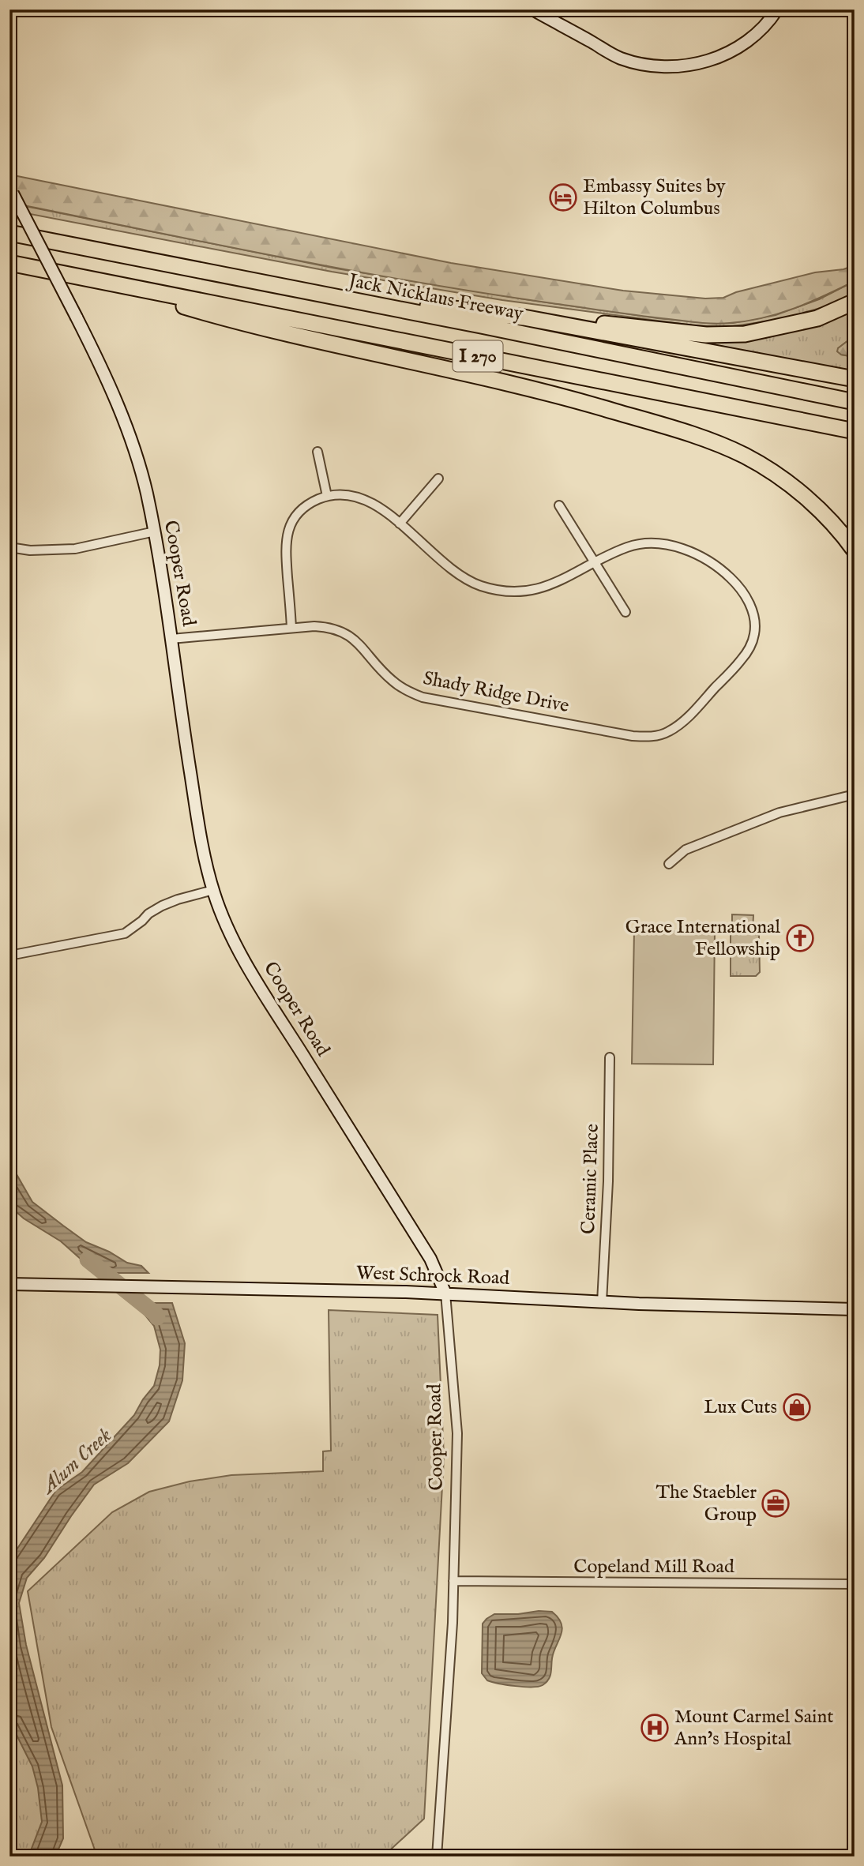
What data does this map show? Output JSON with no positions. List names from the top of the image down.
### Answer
{
  "streets": {
    "highway": ["Jack Nicklaus Freeway", "I 270"],
    "street": [
      "Cooper Road",
      "Shady Ridge Drive",
      "Ceramic Place",
      "West Schrock Road",
      "Copeland Mill Road"
    ]
  },
  "crossings": [
    ["Cooper Road", "Shady Ridge Drive"],
    ["Cooper Road", "West Schrock Road"],
    ["Cooper Road", "Copeland Mill Road"],
    ["Ceramic Place", "West Schrock Road"]
  ],
  "water": ["Alum Creek"],
  "places": {
    "hotel": ["Embassy Suites by Hilton Columbus"],
    "church": ["Grace International Fellowship"],
    "shop": ["Lux Cuts"],
    "office": ["The Staebler Group"],
    "hospital": ["Mount Carmel Saint Ann's Hospital"]
  }
}
